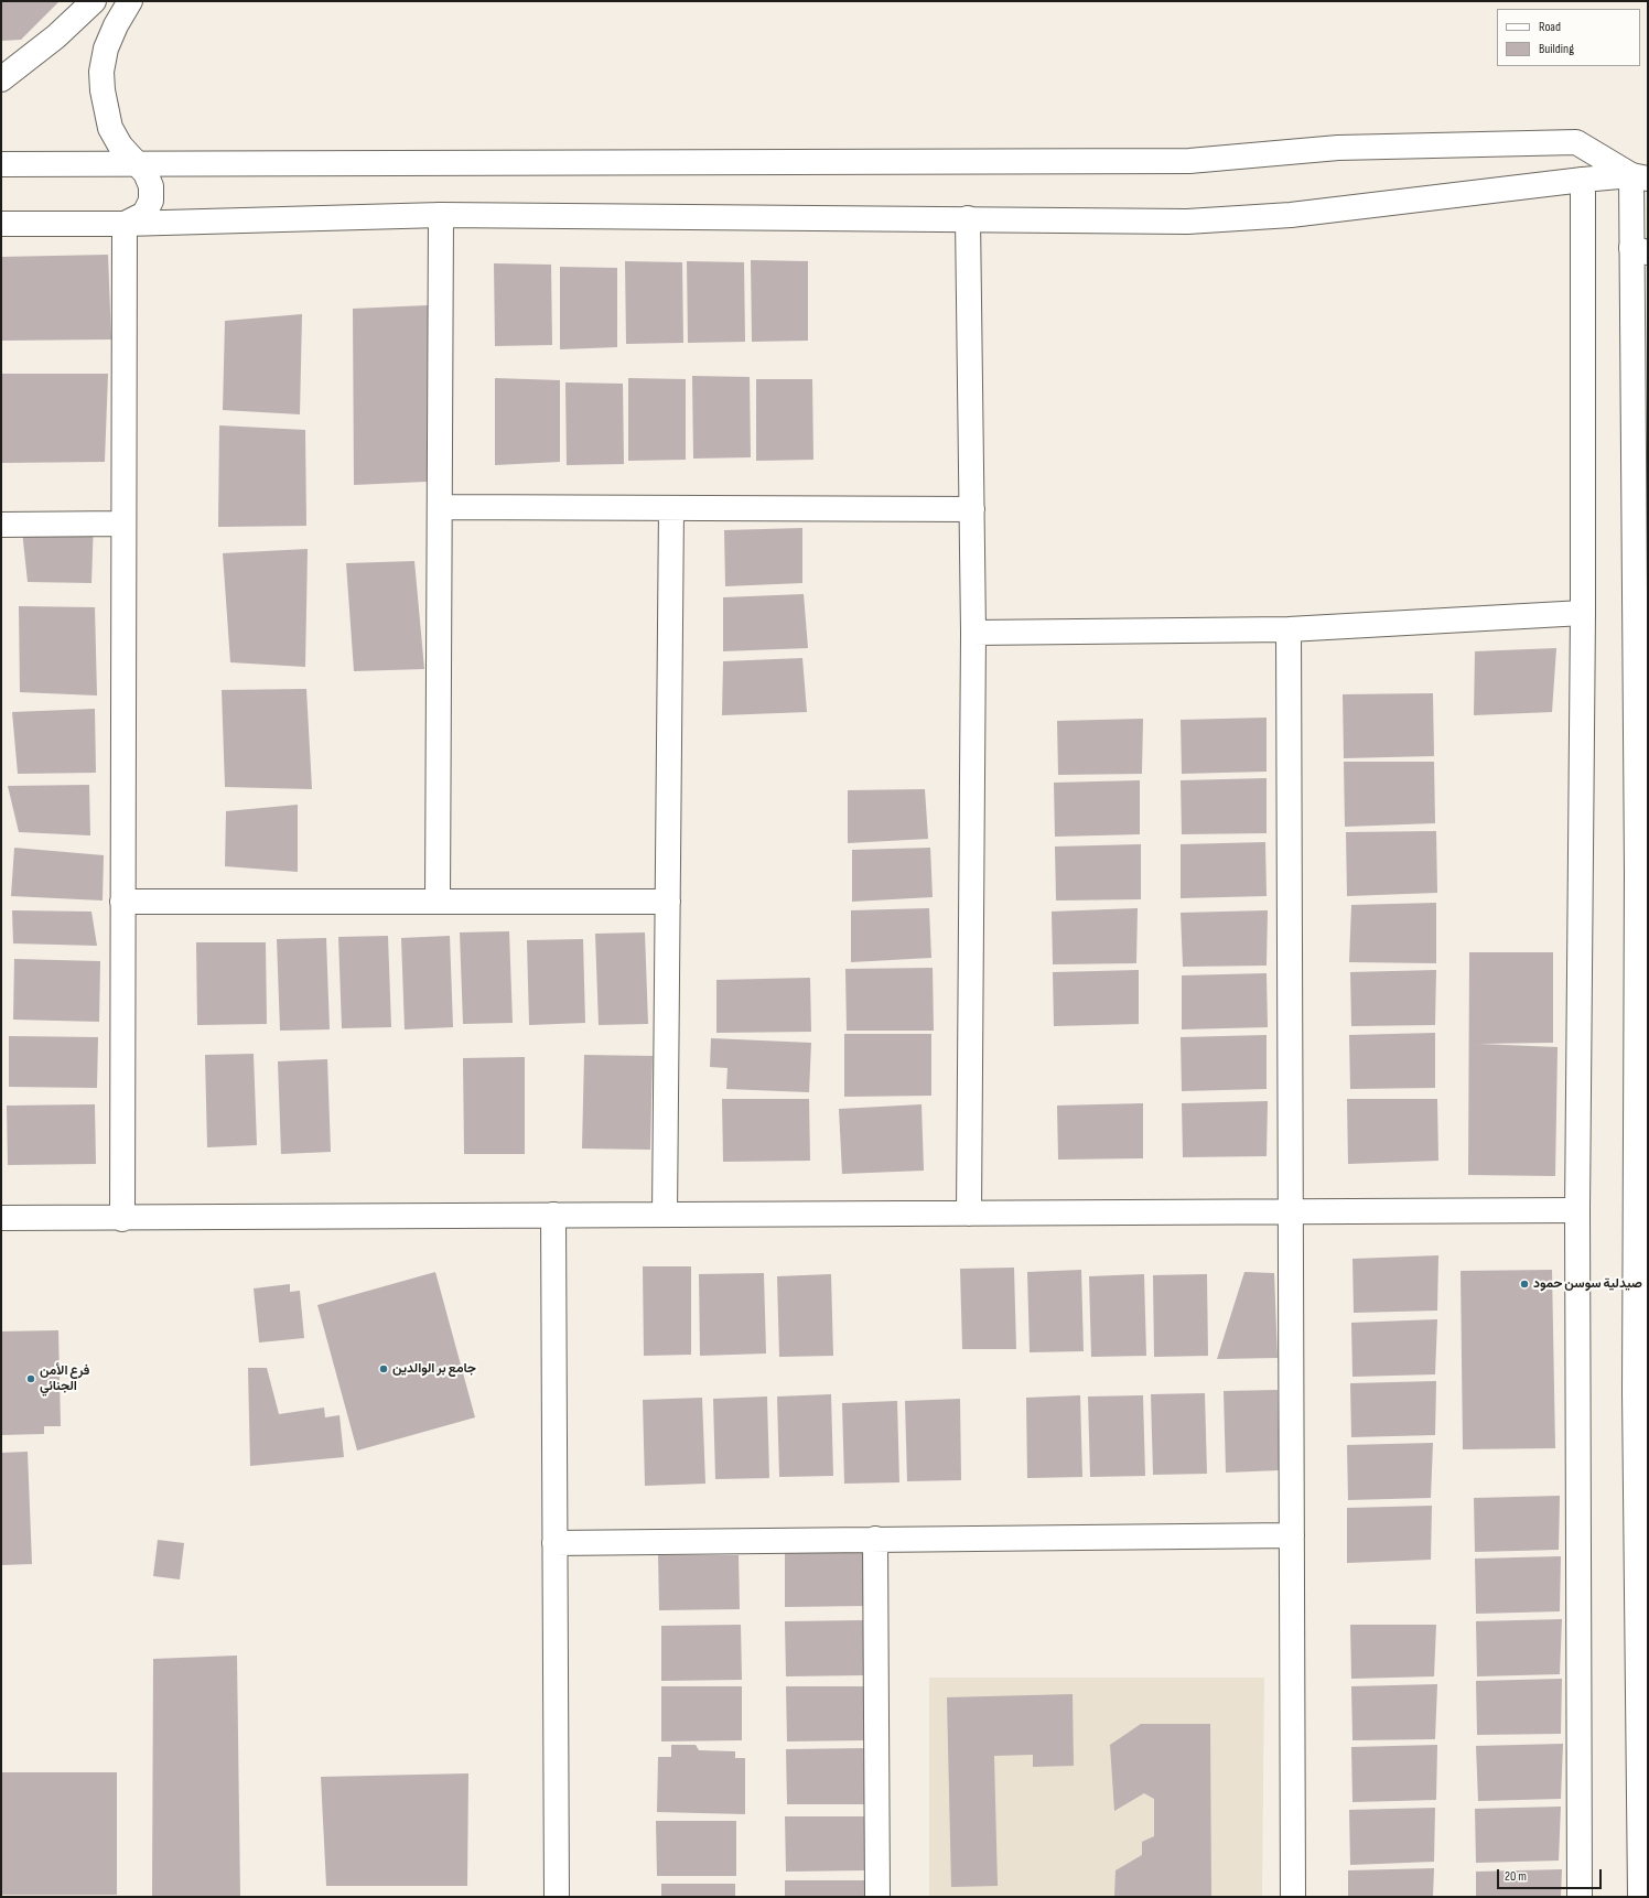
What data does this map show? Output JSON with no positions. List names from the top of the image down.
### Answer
{
  "places": ["صيدلية سوسن حمود", "جامع بر الوالدين", "فرع الأمن الجنائي"],
  "legend": ["Road", "Building"],
  "scale_bar": "20 m"
}
